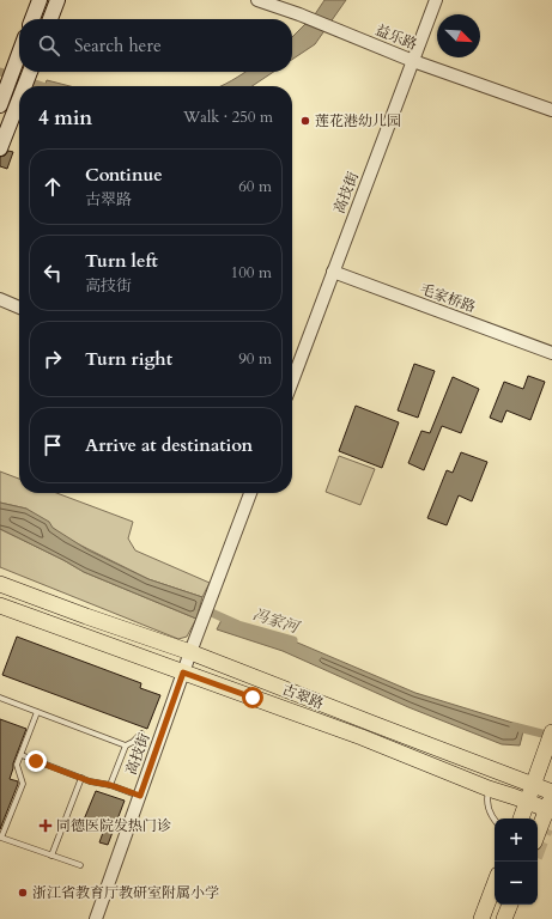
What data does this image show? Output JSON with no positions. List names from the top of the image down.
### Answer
{
  "streets": {
    "main road": ["古翠路"],
    "street": ["益乐路", "高技街", "毛家桥路"]
  },
  "crossings": [
    ["益乐路", "高技街"],
    ["高技街", "毛家桥路"],
    ["高技街", "古翠路"]
  ],
  "water": ["冯家河"],
  "places": {
    "other": ["莲花港幼儿园", "浙江省教育厅教研室附属小学"],
    "health": ["同德医院发热门诊"]
  },
  "north": "bottom right",
  "page": {
    "search": "Search here",
    "heading": ["4 min", "Walk · 250 m"],
    "list": [
      ["Continue", "古翠路", "60 m"],
      ["Turn left", "高技街", "100 m"],
      ["Turn right", "90 m"],
      "Arrive at destination"
    ],
    "map_buttons": ["+", "−"]
  }
}
